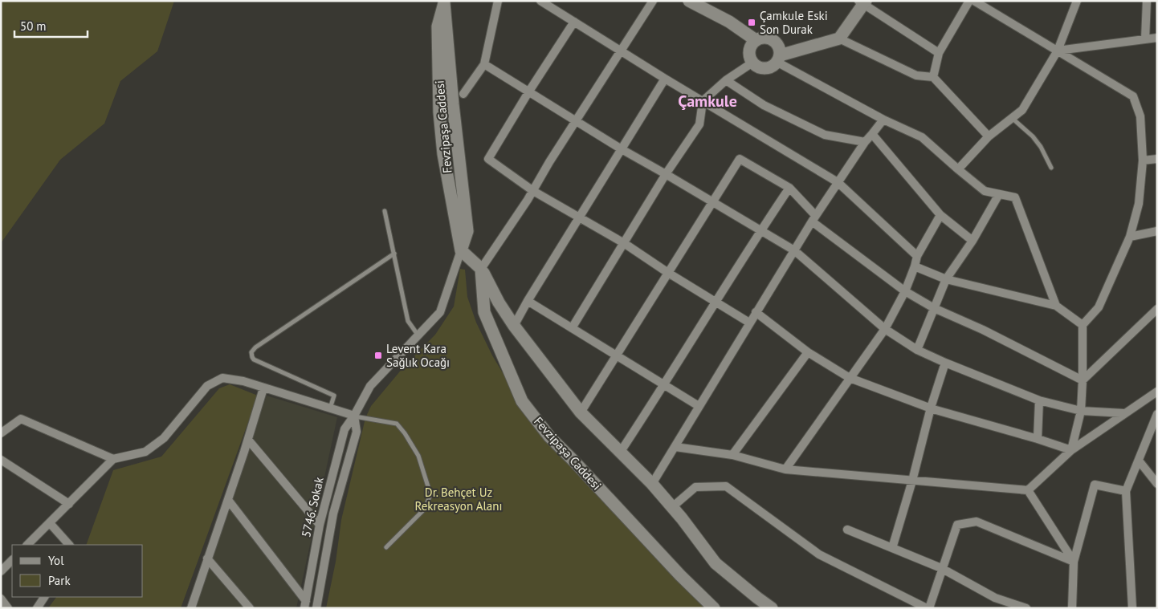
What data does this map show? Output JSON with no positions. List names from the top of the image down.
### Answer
{
  "streets": {
    "street": ["Fevzipaşa Caddesi", "5746. Sokak"]
  },
  "crossings": [
    ["Fevzipaşa Caddesi", "5746. Sokak"]
  ],
  "districts": ["Çamkule"],
  "parks": ["Dr. Behçet Uz Rekreasyon Alanı"],
  "places": {
    "transit": ["Çamkule Eski Son Durak", "Levent Kara Sağlık Ocağı"]
  },
  "legend": ["Yol", "Park"],
  "scale_bar": "50 m"
}
